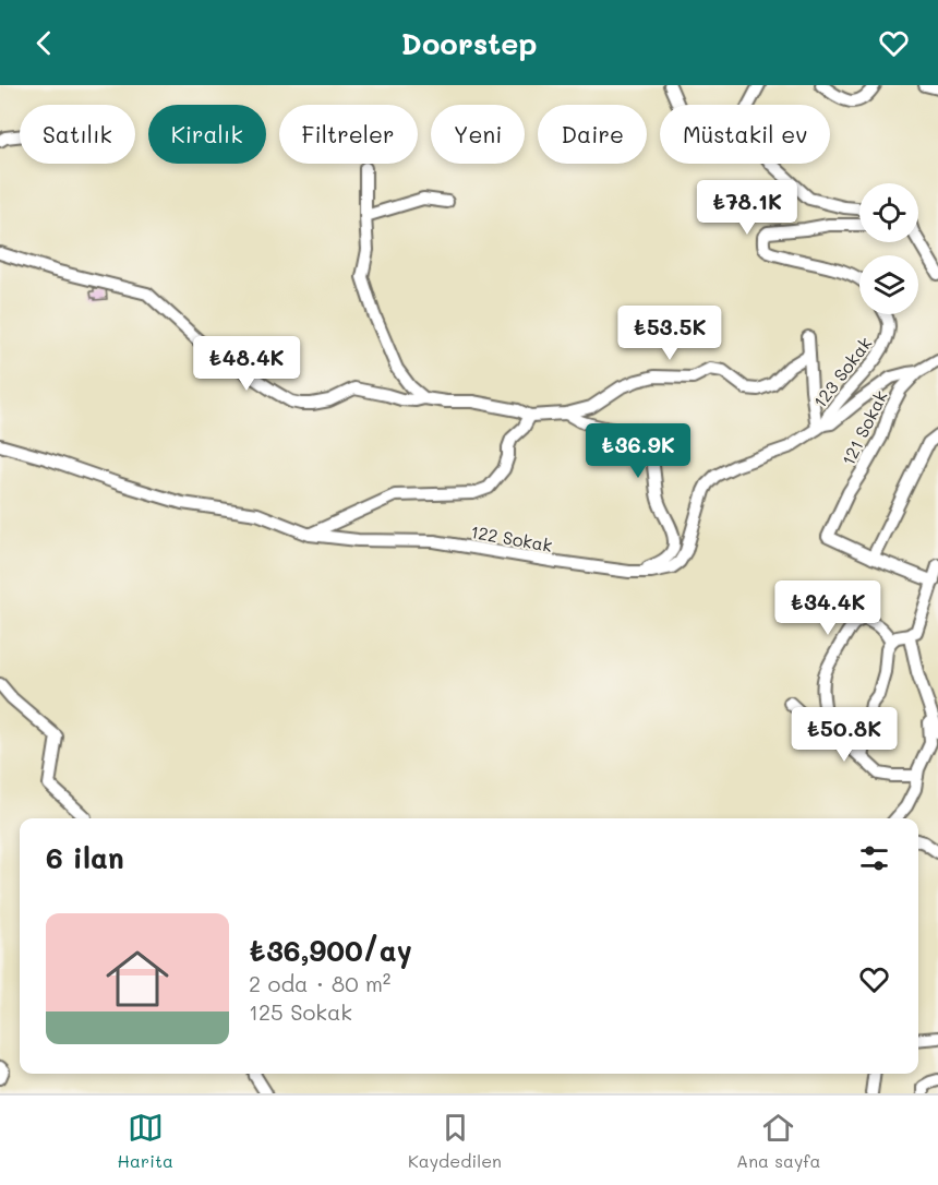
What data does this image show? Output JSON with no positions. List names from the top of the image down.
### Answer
{
  "streets": {
    "street": ["123 Sokak", "121 Sokak", "122 Sokak"]
  },
  "crossings": [
    ["123 Sokak", "122 Sokak"],
    ["121 Sokak", "122 Sokak"]
  ],
  "page": {
    "header": "Doorstep",
    "chip": [
      "Satılık",
      "Kiralık",
      "Filtreler",
      "Yeni",
      "Daire",
      "Müstakil ev"
    ],
    "price": [
      "₺78.1K",
      "₺53.5K",
      "₺48.4K",
      "₺36.9K",
      "₺34.4K",
      "₺50.8K"
    ],
    "heading": "6 ilan",
    "list": [
      {
        "name": "₺36,900/ay",
        "note": "2 oda · 80 m² · 125 Sokak"
      }
    ],
    "tabs": ["Harita", "Kaydedilen", "Ana sayfa"]
  }
}
